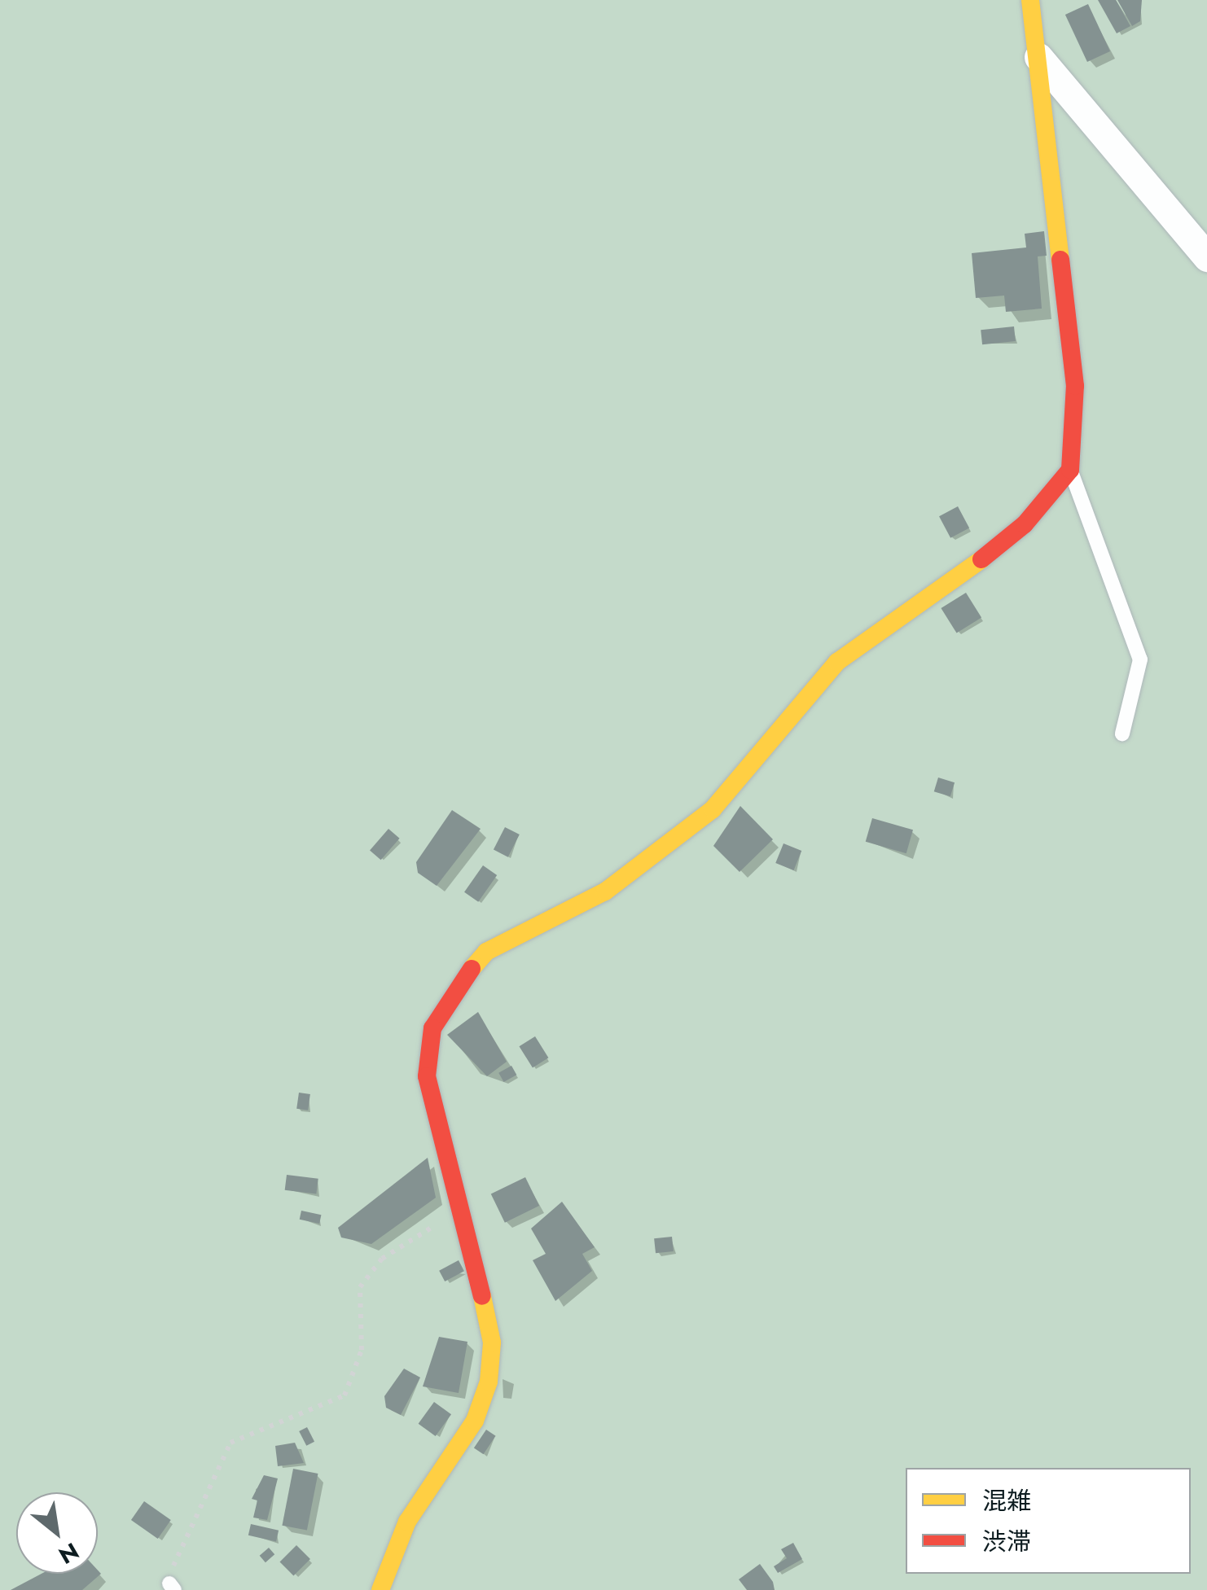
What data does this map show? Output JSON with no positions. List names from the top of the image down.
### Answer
{
  "legend": ["混雑", "渋滞"],
  "north": "bottom right"
}
